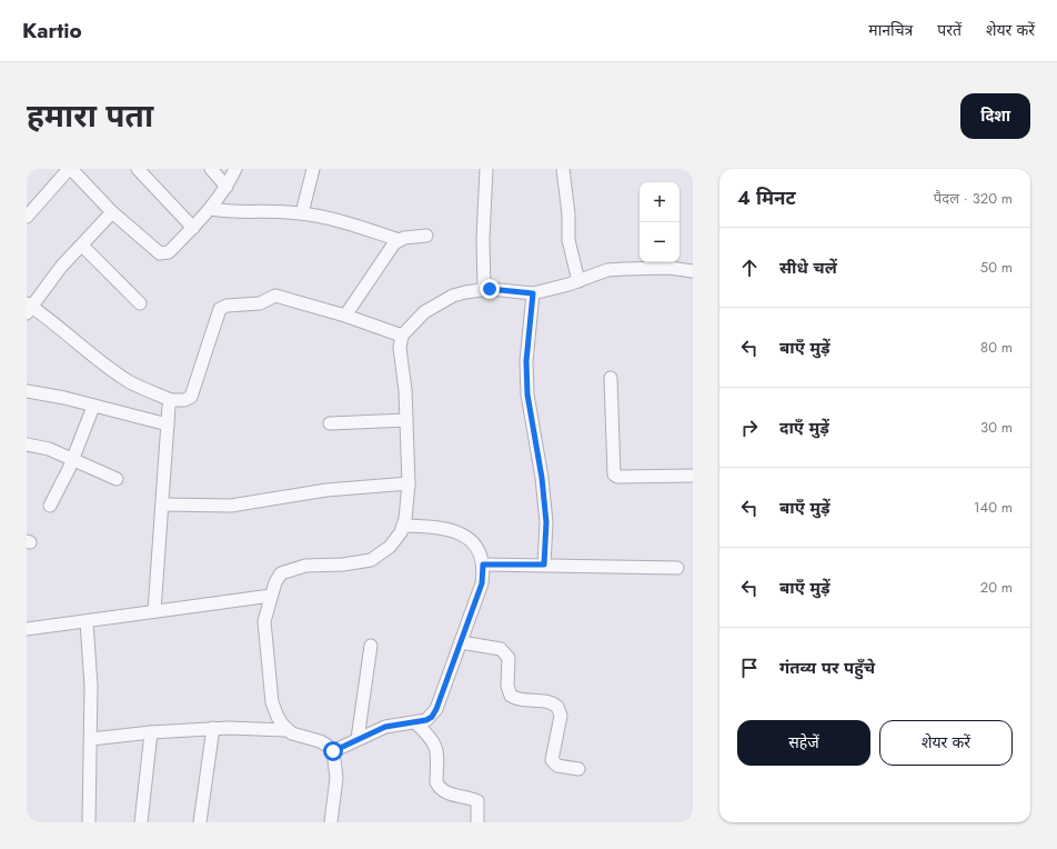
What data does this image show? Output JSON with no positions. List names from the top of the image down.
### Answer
{
  "page": {
    "header": "Kartio",
    "nav": ["मानचित्र", "परतें", "शेयर करें"],
    "title": "हमारा पता",
    "buttons": [
      "दिशा",
      ["सहेजें", "शेयर करें"]
    ],
    "heading": ["4 मिनट", "पैदल · 320 m"],
    "map_buttons": ["+", "−"],
    "list": [
      ["सीधे चलें", "50 m"],
      ["बाएँ मुड़ें", "80 m"],
      ["दाएँ मुड़ें", "30 m"],
      ["बाएँ मुड़ें", "140 m"],
      ["बाएँ मुड़ें", "20 m"],
      "गंतव्य पर पहुँचे"
    ]
  }
}
